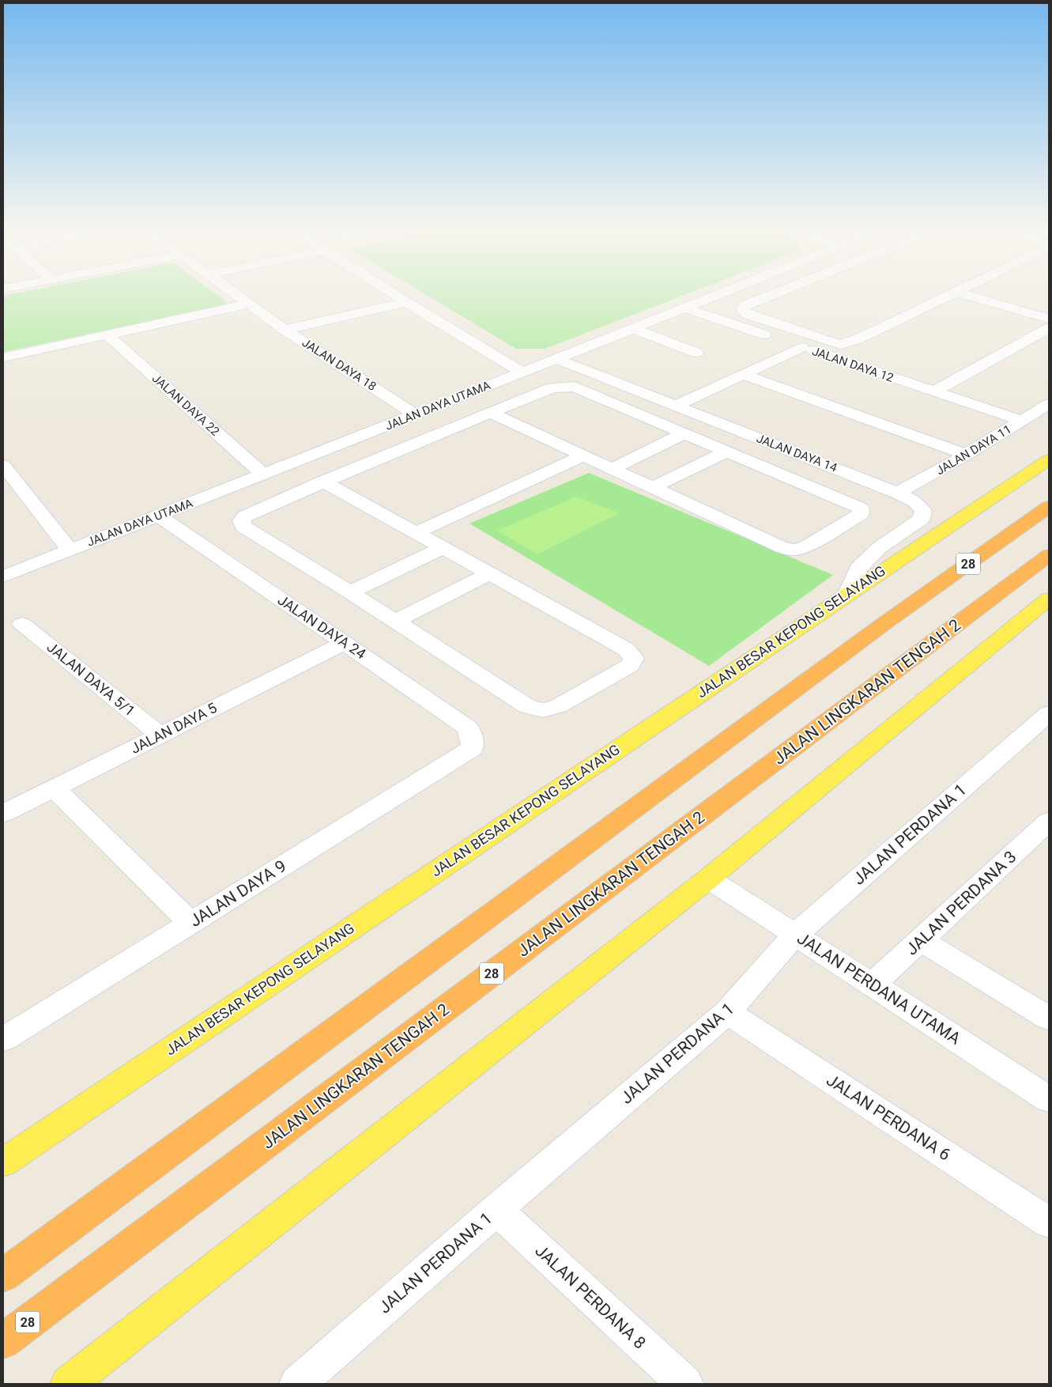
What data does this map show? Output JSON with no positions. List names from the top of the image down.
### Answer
{
  "streets": {
    "highway": ["28", "JALAN LINGKARAN TENGAH 2"],
    "main road": ["JALAN BESAR KEPONG SELAYANG"],
    "street": [
      "JALAN DAYA 18",
      "JALAN DAYA 12",
      "JALAN DAYA 22",
      "JALAN DAYA UTAMA",
      "JALAN DAYA 11",
      "JALAN DAYA 14",
      "JALAN DAYA 24",
      "JALAN DAYA 5/1",
      "JALAN DAYA 5",
      "JALAN PERDANA 1",
      "JALAN DAYA 9",
      "JALAN PERDANA 3",
      "JALAN PERDANA UTAMA",
      "JALAN PERDANA 6",
      "JALAN PERDANA 8"
    ]
  },
  "crossings": [
    ["JALAN DAYA 18", "JALAN DAYA UTAMA"],
    ["JALAN DAYA 12", "JALAN DAYA UTAMA"],
    ["JALAN DAYA 12", "JALAN DAYA 11"],
    ["JALAN DAYA 22", "JALAN DAYA UTAMA"],
    ["JALAN DAYA UTAMA", "JALAN DAYA 14"],
    ["JALAN DAYA UTAMA", "JALAN DAYA 24"],
    ["JALAN DAYA 11", "JALAN DAYA 14"],
    ["JALAN DAYA 14", "JALAN BESAR KEPONG SELAYANG"],
    ["JALAN DAYA 24", "JALAN DAYA 5"],
    ["JALAN DAYA 24", "JALAN DAYA 9"],
    ["JALAN DAYA 5/1", "JALAN DAYA 5"],
    ["JALAN PERDANA 1", "JALAN PERDANA UTAMA"],
    ["JALAN PERDANA 1", "JALAN PERDANA 6"],
    ["JALAN PERDANA 1", "JALAN PERDANA 8"],
    ["JALAN PERDANA 3", "JALAN PERDANA UTAMA"]
  ]
}
